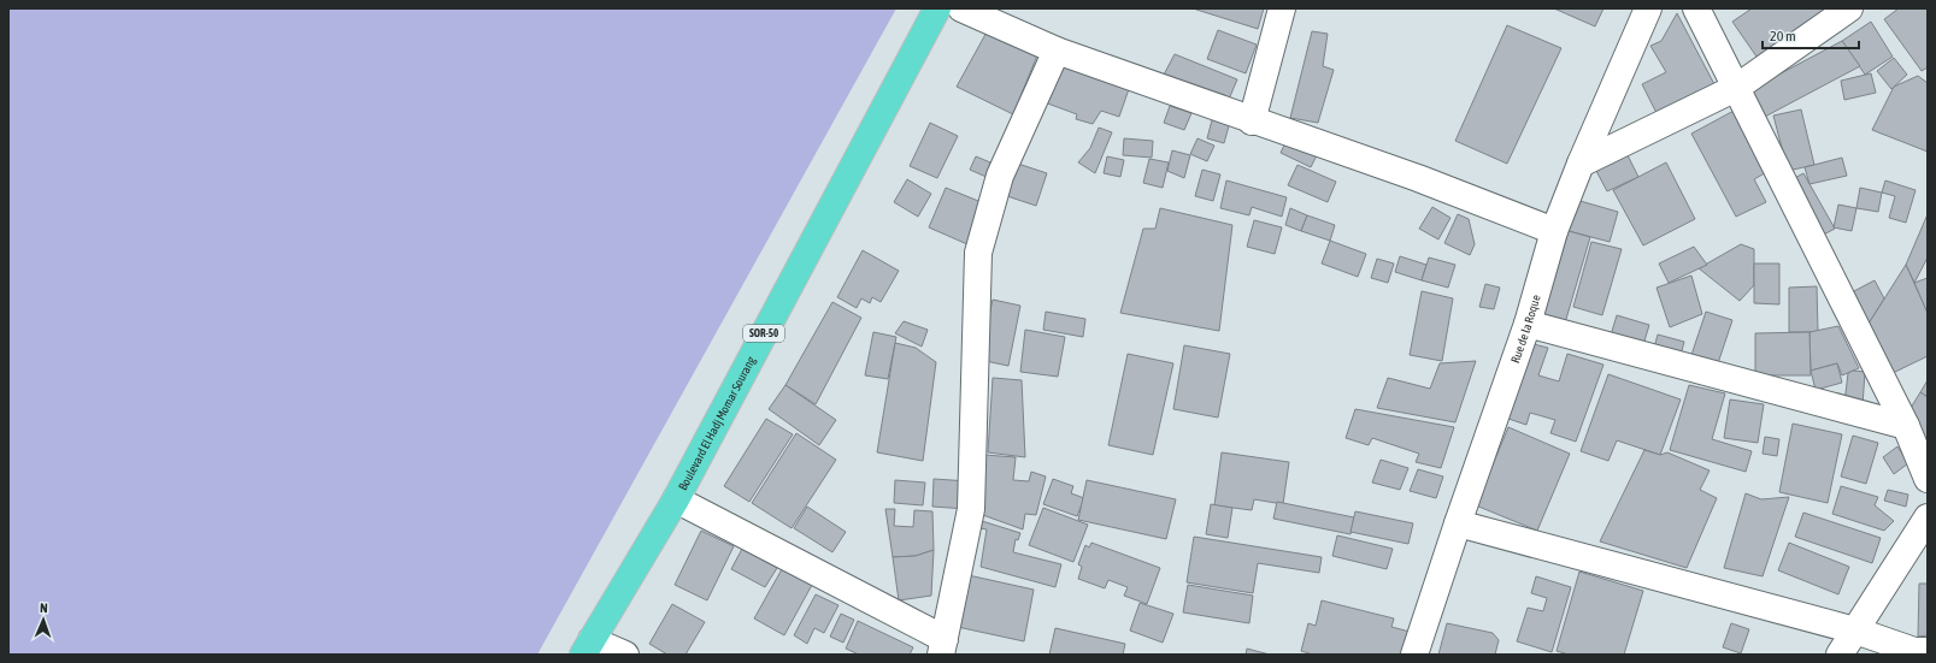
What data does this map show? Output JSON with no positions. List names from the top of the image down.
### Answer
{
  "streets": {
    "highway": ["SOR-50", "Boulevard El Hadj Momar Sourang"],
    "street": ["Rue de la Roque"]
  },
  "scale_bar": "20 m",
  "north": "top"
}
